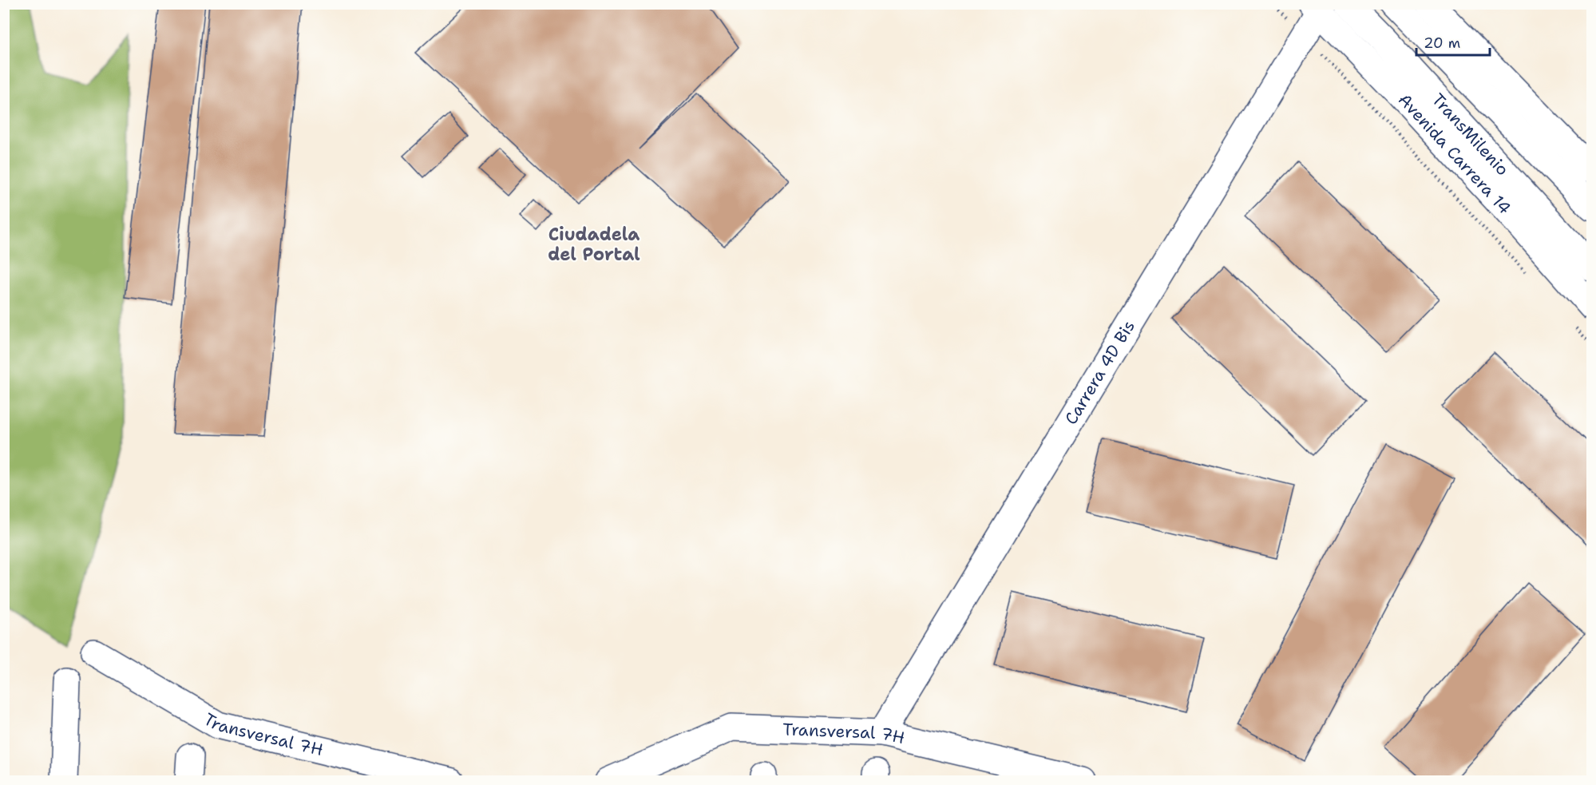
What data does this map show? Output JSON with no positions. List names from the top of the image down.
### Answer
{
  "streets": {
    "street": [
      "TransMilenio",
      "Avenida Carrera 14",
      "Carrera 4D Bis",
      "Transversal 7H"
    ]
  },
  "crossings": [
    ["Avenida Carrera 14", "Carrera 4D Bis"],
    ["Carrera 4D Bis", "Transversal 7H"]
  ],
  "districts": ["Ciudadela del Portal"],
  "scale_bar": "20 m"
}
